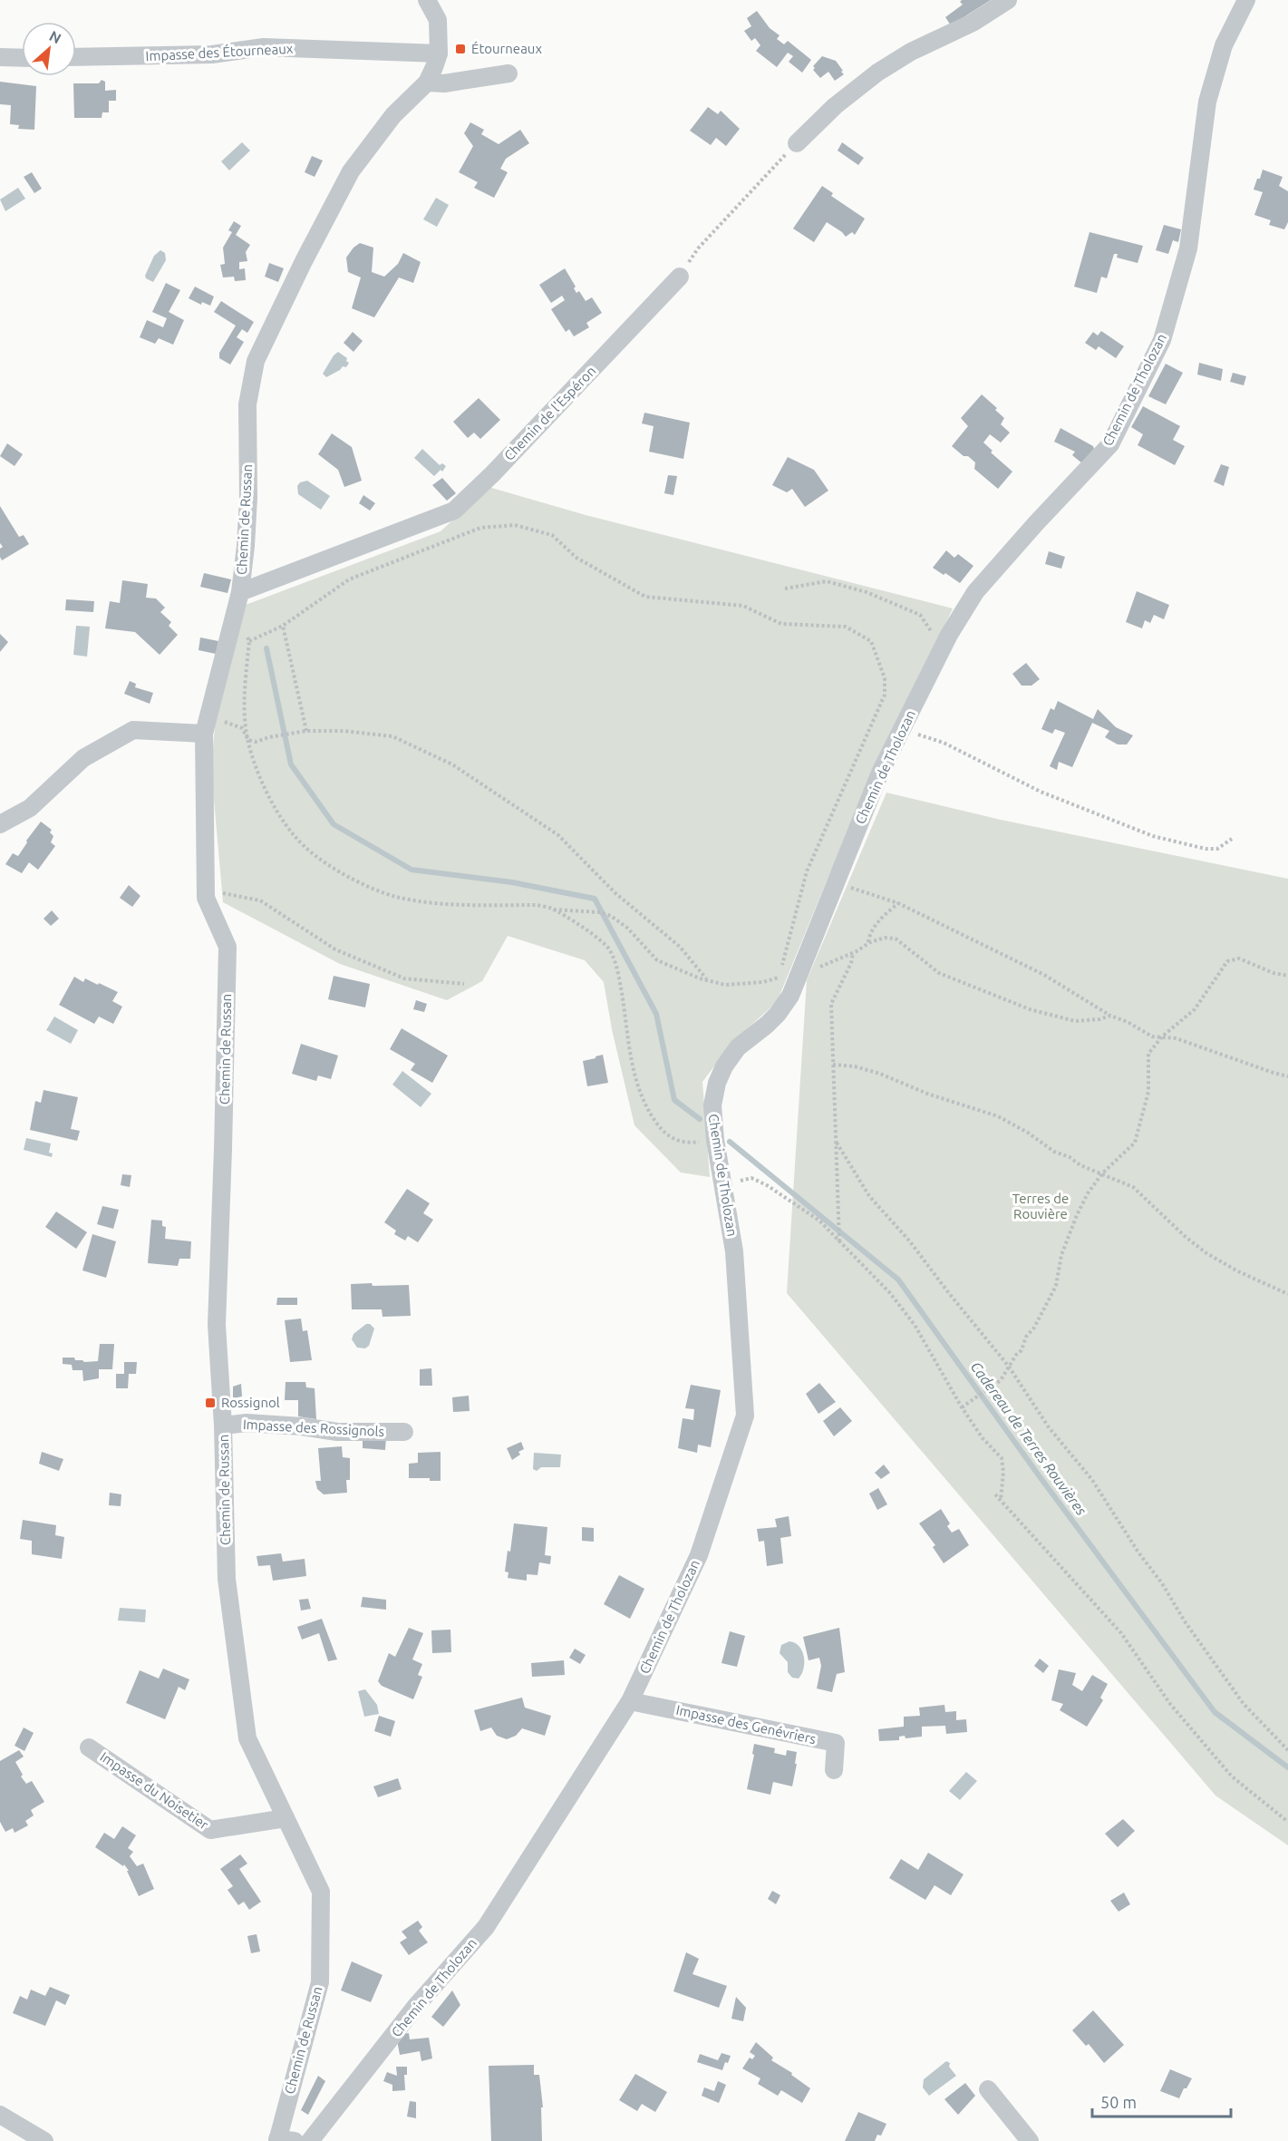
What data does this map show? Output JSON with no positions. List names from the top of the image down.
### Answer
{
  "streets": {
    "street": [
      "Impasse des Étourneaux",
      "Chemin de Tholozan",
      "Chemin de l'Espéron",
      "Chemin de Russan",
      "Impasse des Rossignols",
      "Impasse des Genévriers",
      "Impasse du Noisetier"
    ]
  },
  "crossings": [
    ["Impasse des Étourneaux", "Chemin de Russan"],
    ["Chemin de Tholozan", "Impasse des Genévriers"],
    ["Chemin de l'Espéron", "Chemin de Russan"],
    ["Chemin de Russan", "Impasse des Rossignols"],
    ["Chemin de Russan", "Impasse du Noisetier"]
  ],
  "water": ["Cadereau de Terres Rouvières"],
  "parks": ["Terres de Rouvière"],
  "places": {
    "transit": ["Étourneaux", "Rossignol"]
  },
  "scale_bar": "50 m",
  "north": "top right"
}
